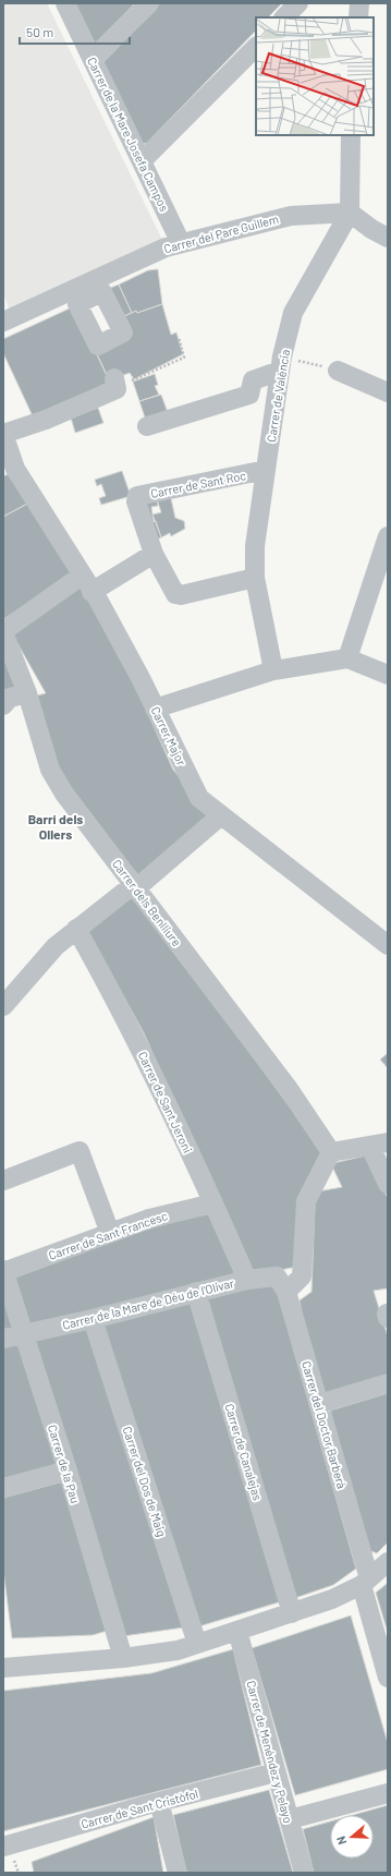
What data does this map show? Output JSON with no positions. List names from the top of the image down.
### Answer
{
  "streets": {
    "street": [
      "Carrer de la Mare Josefa Campos",
      "Carrer del Pare Guillem",
      "Carrer de València",
      "Carrer de Sant Roc",
      "Carrer Major",
      "Carrer dels Benlliure",
      "Carrer de Sant Jeroni",
      "Carrer de Sant Francesc",
      "Carrer de la Mare de Déu de l'Olivar",
      "Carrer del Doctor Barberà",
      "Carrer de Canalejas",
      "Carrer de la Pau",
      "Carrer del Dos de Maig",
      "Carrer de Menéndez y Pelayo",
      "Carrer de Sant Cristòfol"
    ]
  },
  "crossings": [
    ["Carrer de la Mare Josefa Campos", "Carrer del Pare Guillem"],
    ["Carrer del Pare Guillem", "Carrer de València"],
    ["Carrer de València", "Carrer de Sant Roc"],
    ["Carrer de Sant Jeroni", "Carrer de Sant Francesc"],
    ["Carrer de Sant Jeroni", "Carrer de la Mare de Déu de l'Olivar"],
    ["Carrer de Sant Francesc", "Carrer de la Pau"],
    ["Carrer de la Mare de Déu de l'Olivar", "Carrer del Doctor Barberà"],
    ["Carrer de la Mare de Déu de l'Olivar", "Carrer de Canalejas"],
    ["Carrer de la Mare de Déu de l'Olivar", "Carrer de la Pau"],
    ["Carrer de la Mare de Déu de l'Olivar", "Carrer del Dos de Maig"],
    ["Carrer de Menéndez y Pelayo", "Carrer de Sant Cristòfol"]
  ],
  "districts": ["Barri dels Ollers"],
  "scale_bar": "50 m",
  "north": "left"
}
